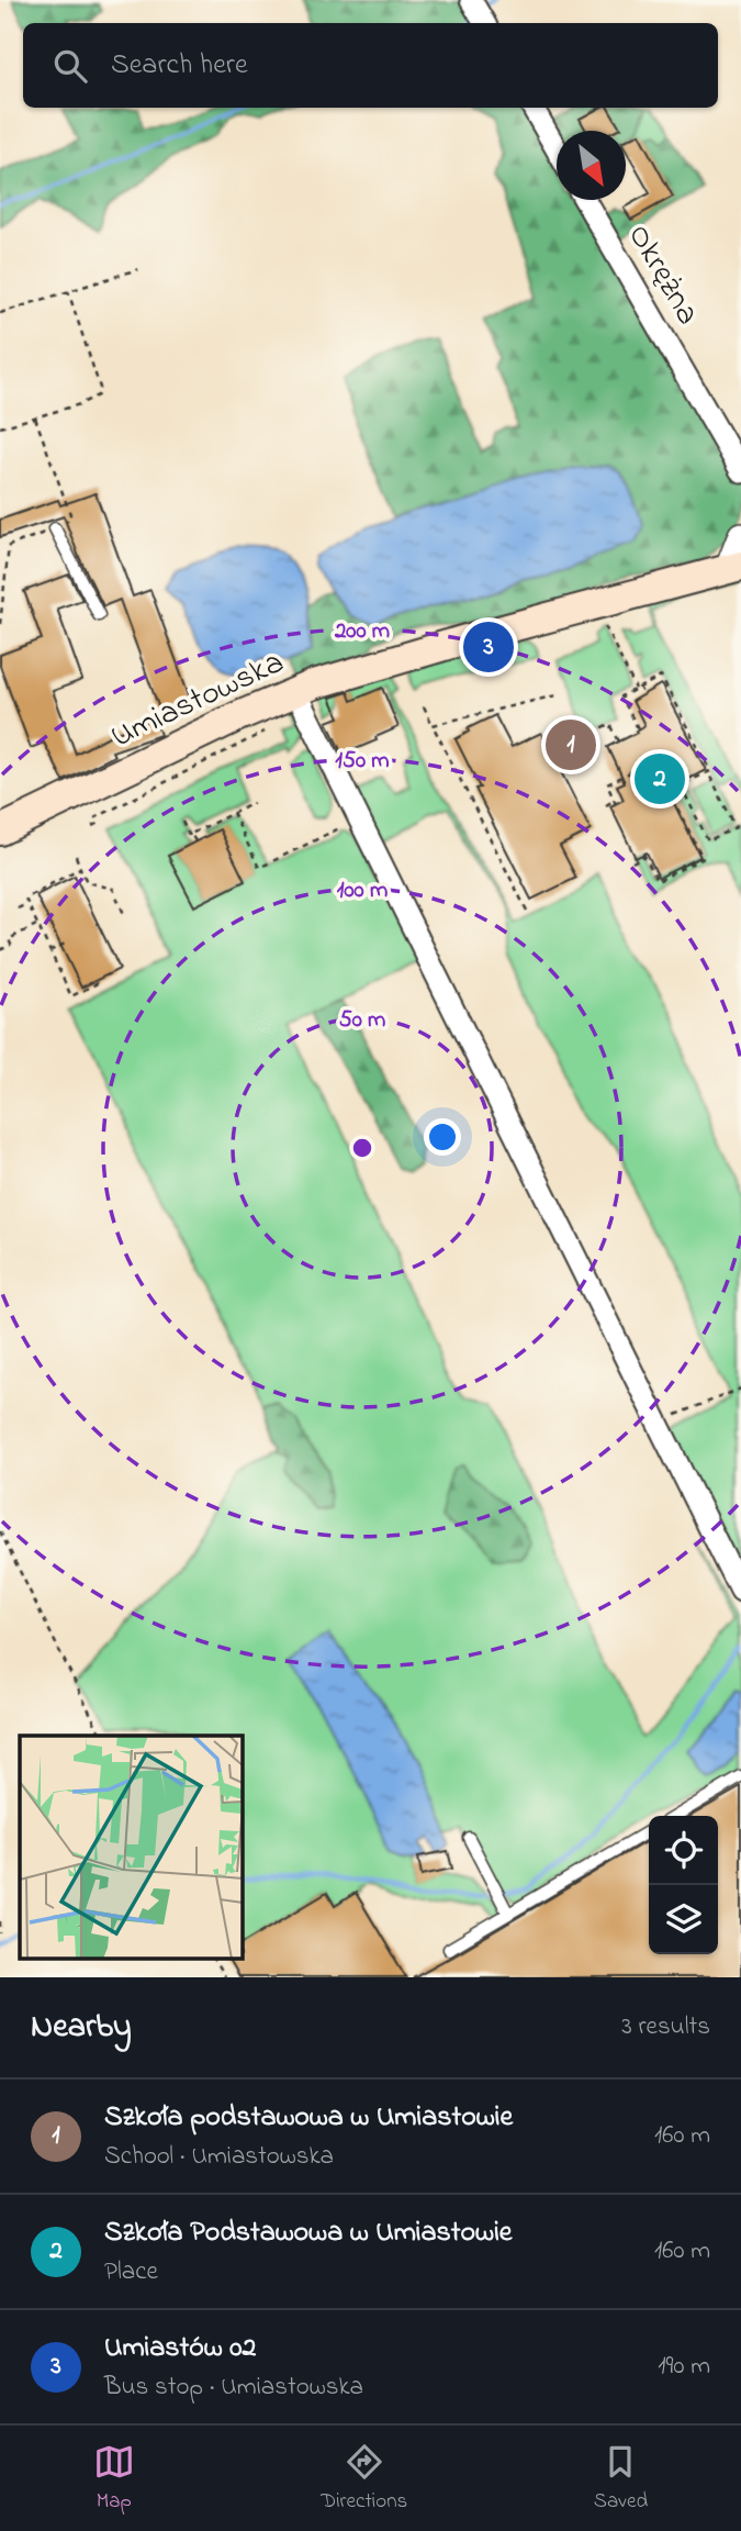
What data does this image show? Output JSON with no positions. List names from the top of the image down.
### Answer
{
  "streets": {
    "main road": ["Umiastowska"],
    "street": ["Okrężna"]
  },
  "north": "bottom right",
  "page": {
    "search": "Search here",
    "pins": ["3", "1", "2"],
    "heading": ["Nearby", "3 results"],
    "list": [
      {
        "mark": "1",
        "name": "Szkoła podstawowa w Umiastowie",
        "note": "School · Umiastowska",
        "value": "160 m"
      },
      {
        "mark": "2",
        "name": "Szkoła Podstawowa w Umiastowie",
        "note": "Place",
        "value": "160 m"
      },
      {
        "mark": "3",
        "name": "Umiastów 02",
        "note": "Bus stop · Umiastowska",
        "value": "190 m"
      }
    ],
    "nav": ["Map", "Directions", "Saved"]
  },
  "rings": [
    "200 m",
    "150 m",
    "100 m",
    "50 m"
  ]
}
